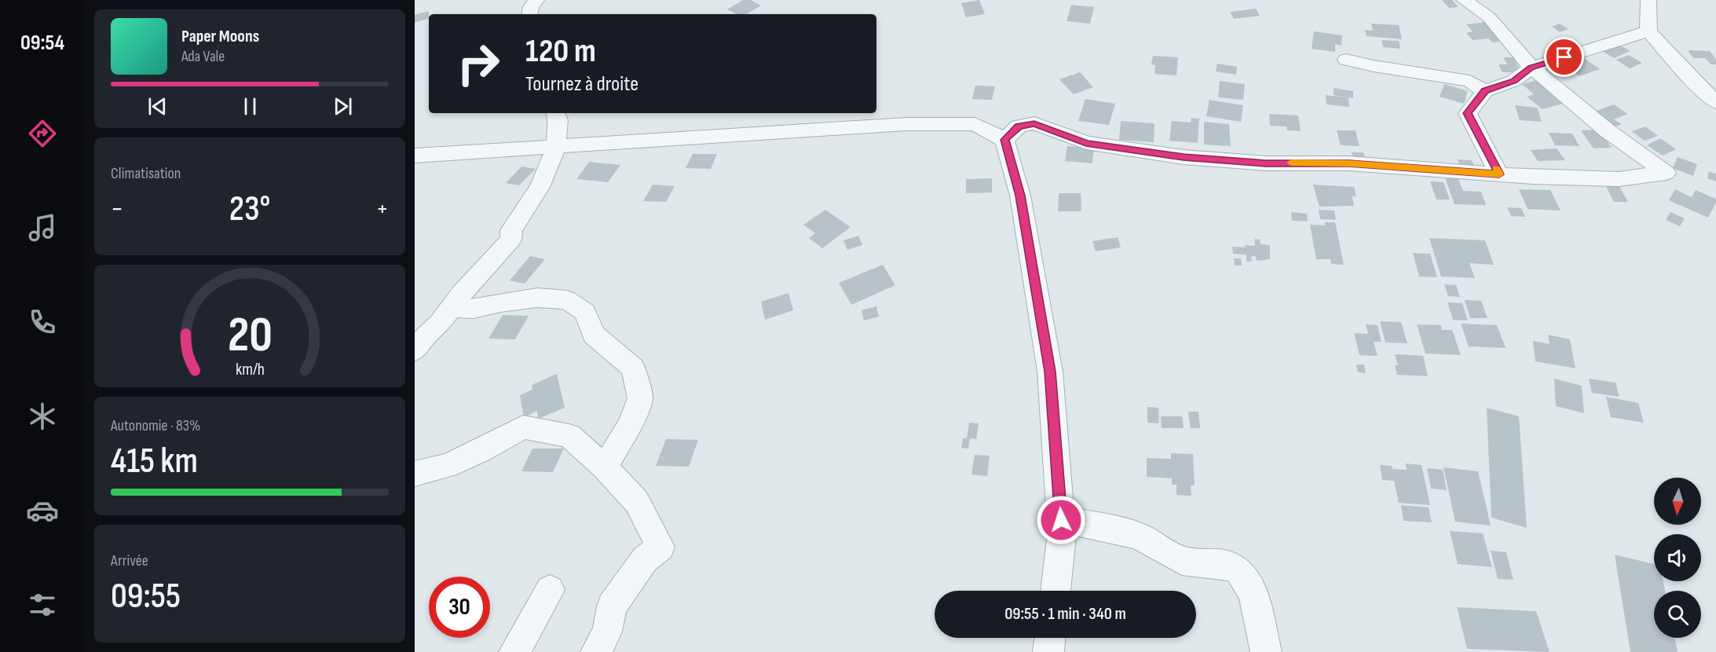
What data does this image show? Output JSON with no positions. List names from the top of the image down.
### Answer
{
  "north": "bottom",
  "page": {
    "tabs": "09:54",
    "turn": ["120 m", "Tournez à droite"],
    "song": ["Paper Moons", "Ada Vale"],
    "tile": [
      "Climatisation",
      ["Autonomie · 83%", "415 km"],
      ["Arrivée", "09:55"]
    ],
    "heat": ["−", "23°", "+"],
    "limit": "30",
    "trip": "09:55 · 1 min · 340 m",
    "gauge": ["20", "km/h"]
  }
}
